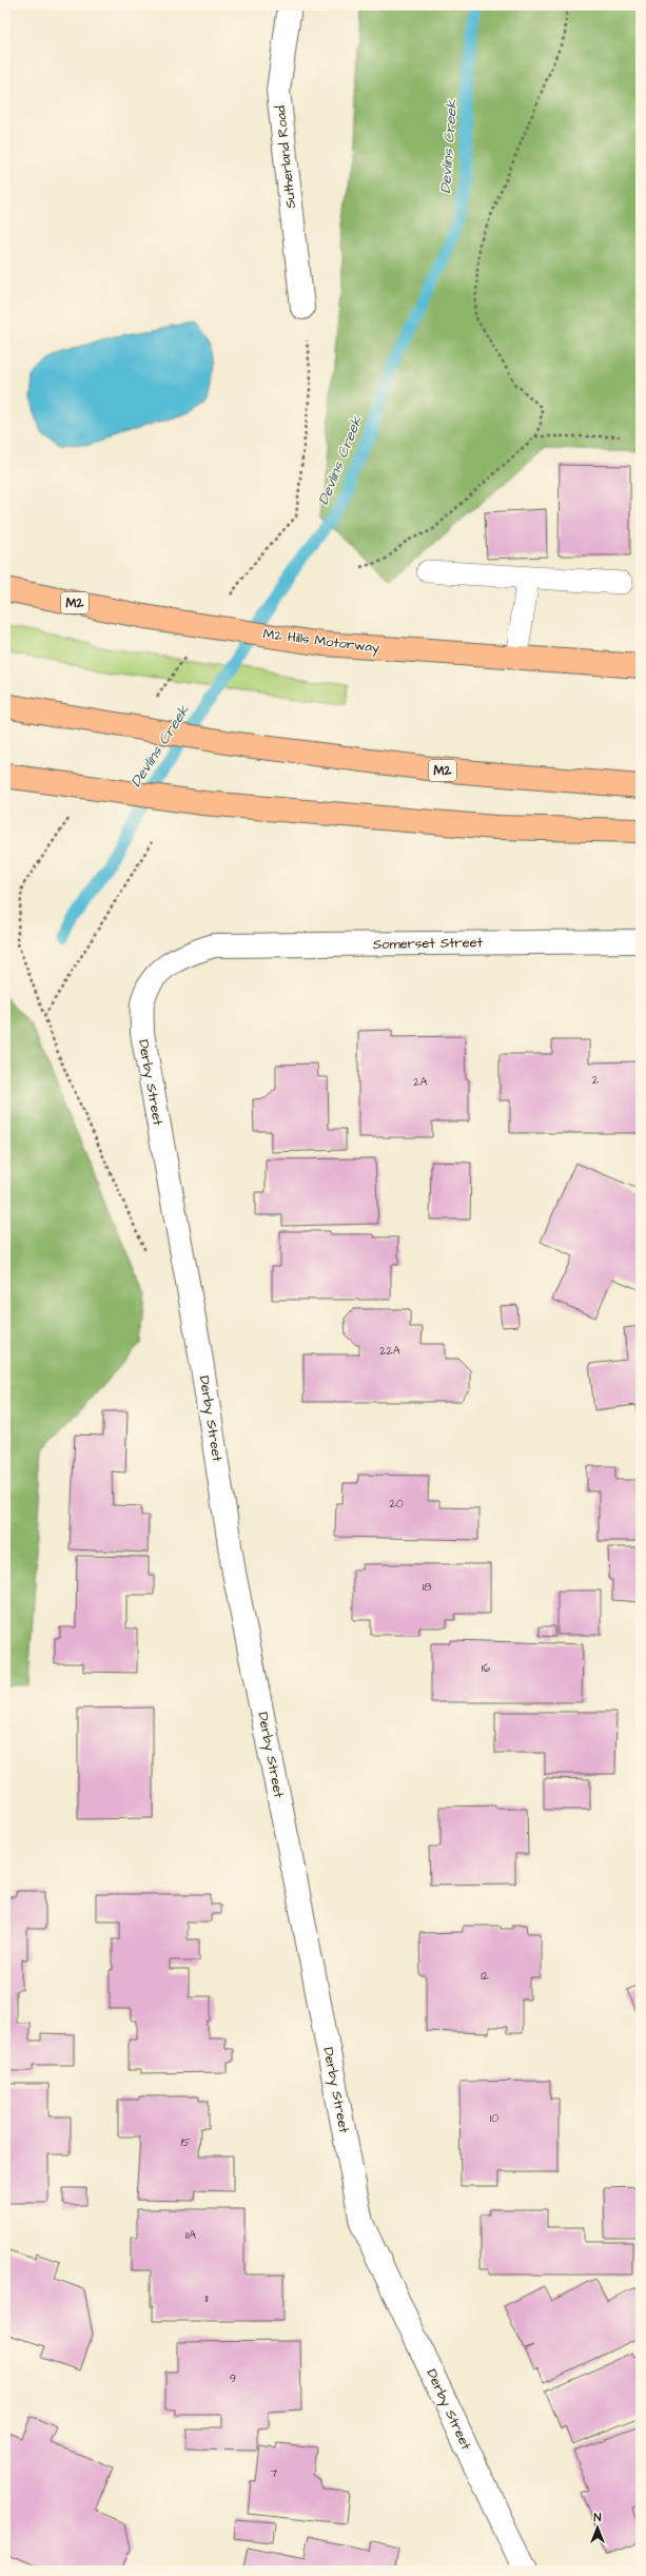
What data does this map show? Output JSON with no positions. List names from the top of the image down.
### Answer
{
  "streets": {
    "highway": ["M2", "M2 Hills Motorway"],
    "street": ["Sutherland Road", "Somerset Street", "Derby Street"]
  },
  "crossings": [
    ["Somerset Street", "Derby Street"]
  ],
  "water": ["Devlins Creek"],
  "house_numbers": [
    "2",
    "2A",
    "22A",
    "20",
    "18",
    "16",
    "12",
    "10",
    "15",
    "11A",
    "11",
    "9",
    "7"
  ],
  "north": "top"
}
